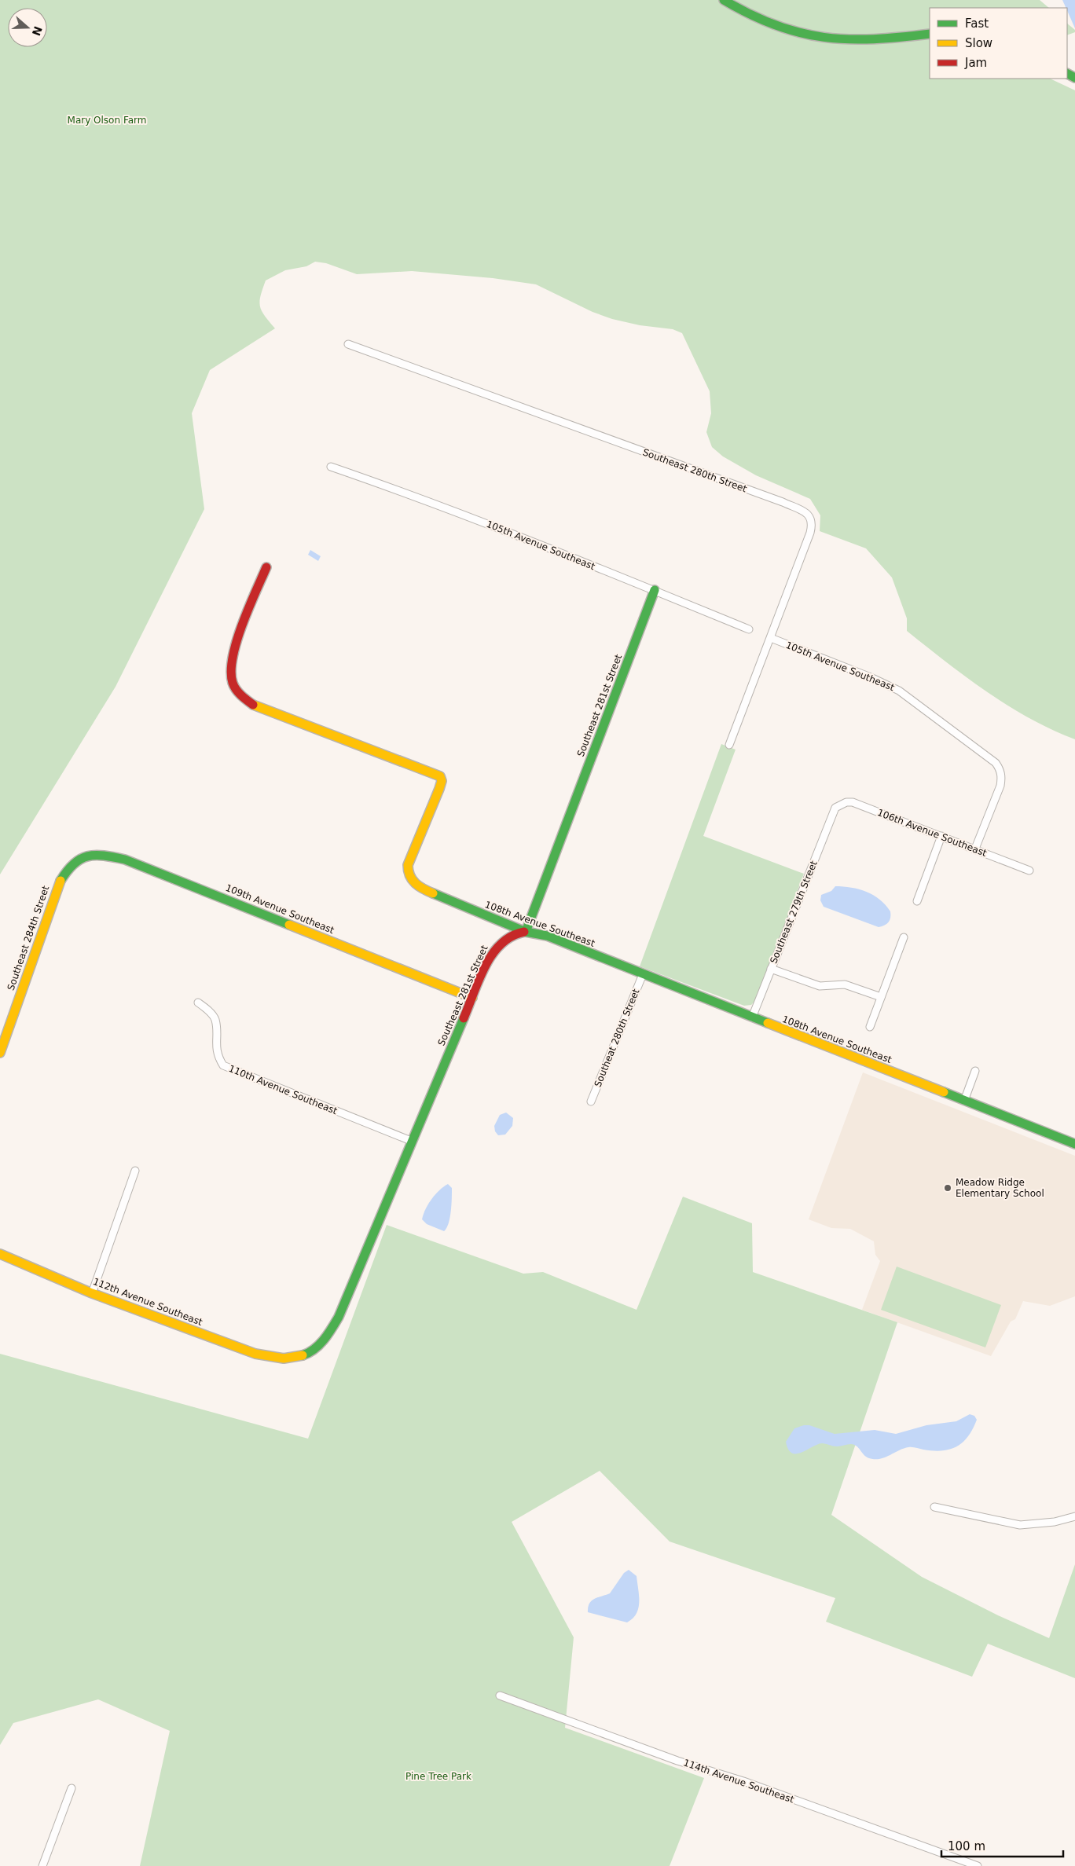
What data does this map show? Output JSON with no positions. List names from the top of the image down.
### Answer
{
  "streets": {
    "street": [
      "Southeast 280th Street",
      "105th Avenue Southeast",
      "Southeast 281st Street",
      "106th Avenue Southeast",
      "109th Avenue Southeast",
      "Southeast 279th Street",
      "108th Avenue Southeast",
      "Southeast 284th Street",
      "Southeat 280th Street",
      "110th Avenue Southeast",
      "112th Avenue Southeast",
      "114th Avenue Southeast"
    ]
  },
  "crossings": [
    ["Southeast 280th Street", "105th Avenue Southeast"],
    ["105th Avenue Southeast", "Southeast 281st Street"],
    ["105th Avenue Southeast", "106th Avenue Southeast"],
    ["Southeast 281st Street", "109th Avenue Southeast"],
    ["Southeast 281st Street", "108th Avenue Southeast"],
    ["Southeast 281st Street", "110th Avenue Southeast"],
    ["Southeast 281st Street", "112th Avenue Southeast"],
    ["106th Avenue Southeast", "Southeast 279th Street"],
    ["109th Avenue Southeast", "Southeast 284th Street"],
    ["Southeast 279th Street", "108th Avenue Southeast"],
    ["108th Avenue Southeast", "Southeat 280th Street"]
  ],
  "parks": ["Mary Olson Farm", "Pine Tree Park"],
  "places": ["Meadow Ridge Elementary School"],
  "legend": ["Fast", "Slow", "Jam"],
  "scale_bar": "100 m",
  "north": "right"
}
